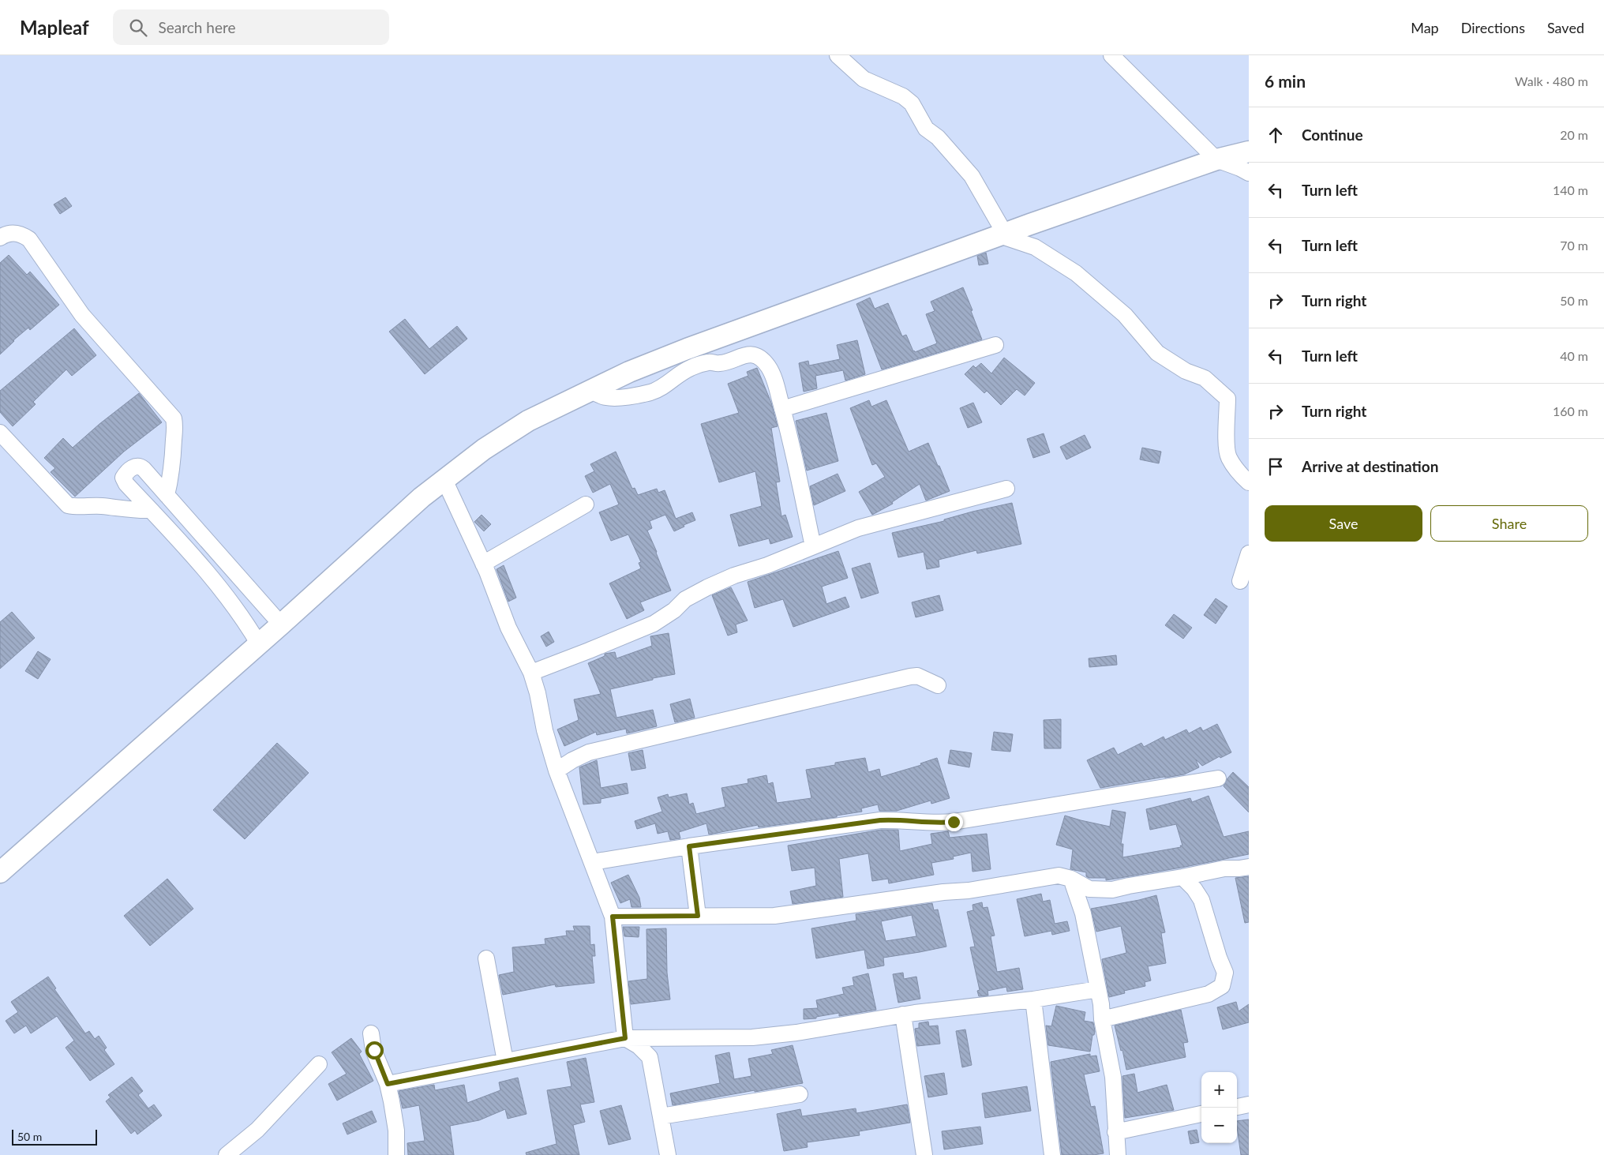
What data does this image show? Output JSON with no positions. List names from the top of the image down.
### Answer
{
  "scale_bar": "50 m",
  "page": {
    "header": "Mapleaf",
    "search": "Search here",
    "nav": ["Map", "Directions", "Saved"],
    "heading": ["6 min", "Walk · 480 m"],
    "list": [
      ["Continue", "20 m"],
      ["Turn left", "140 m"],
      ["Turn left", "70 m"],
      ["Turn right", "50 m"],
      ["Turn left", "40 m"],
      ["Turn right", "160 m"],
      "Arrive at destination"
    ],
    "buttons": ["Save", "Share"],
    "map_buttons": ["+", "−"],
    "scale": "50 m"
  }
}
